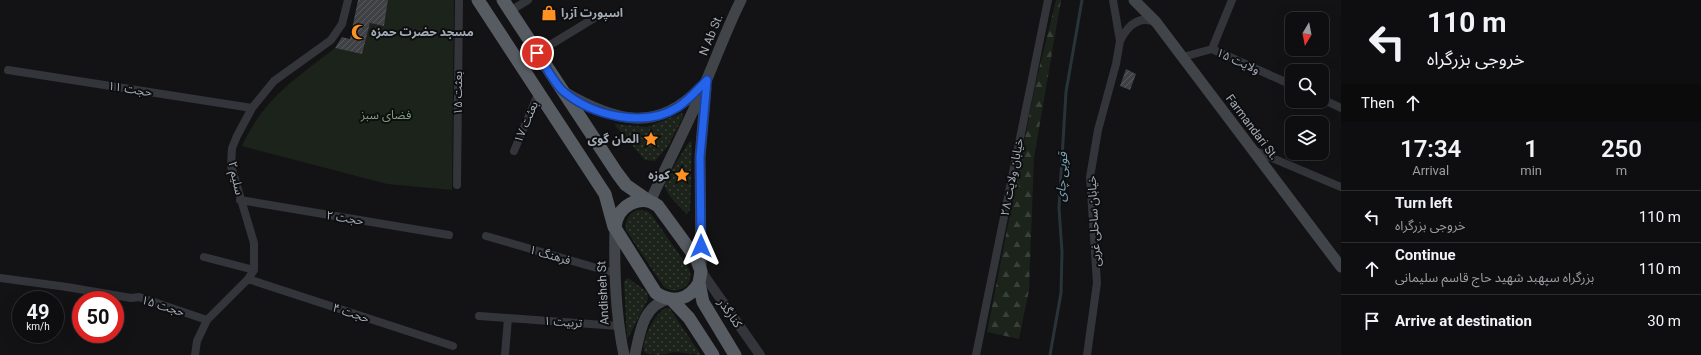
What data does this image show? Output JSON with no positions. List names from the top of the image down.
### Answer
{
  "streets": {
    "main road": ["N Ab St.", "Farmandari St.", "Andisheh St"],
    "street": [
      "ولایت ۱۵",
      "حجت ۱۱",
      "بعثت ۱۵",
      "بعثت ۱۷",
      "خیابان ولایت ۲۸",
      "سلیم ۲",
      "حجت ۲",
      "خیابان ساحلی غربی",
      "فرهنگ ۱",
      "حجت ۱۵",
      "حجت ۴",
      "کنارگذر",
      "تربیت ۱"
    ]
  },
  "crossings": [
    ["N Ab St.", "کنارگذر"],
    ["ولایت ۱۵", "Farmandari St."],
    ["حجت ۱۱", "سلیم ۲"],
    ["Farmandari St.", "خیابان ساحلی غربی"],
    ["سلیم ۲", "حجت ۲"],
    ["فرهنگ ۱", "Andisheh St"],
    ["Andisheh St", "تربیت ۱"]
  ],
  "water": ["قوبی چای"],
  "parks": ["فضای سبز"],
  "places": {
    "shop": ["اسپورت آزرا"],
    "mosque": ["مسجد حضرت حمزه"],
    "place": ["المان گوی", "کوزه"]
  },
  "north": "bottom",
  "page": {
    "turn": ["110 m", "خروجی بزرگراه"],
    "then": "Then",
    "eta": [
      "17:34",
      "Arrival",
      "1",
      "min",
      "250",
      "m"
    ],
    "list": [
      {
        "name": "Turn left",
        "note": "خروجی بزرگراه",
        "value": "110 m"
      },
      {
        "name": "Continue",
        "note": "بزرگراه سپهبد شهید حاج قاسم سلیمانی",
        "value": "110 m"
      },
      {
        "name": "Arrive at destination",
        "value": "30 m"
      }
    ],
    "speed": "49 km/h",
    "limit": "50"
  }
}
